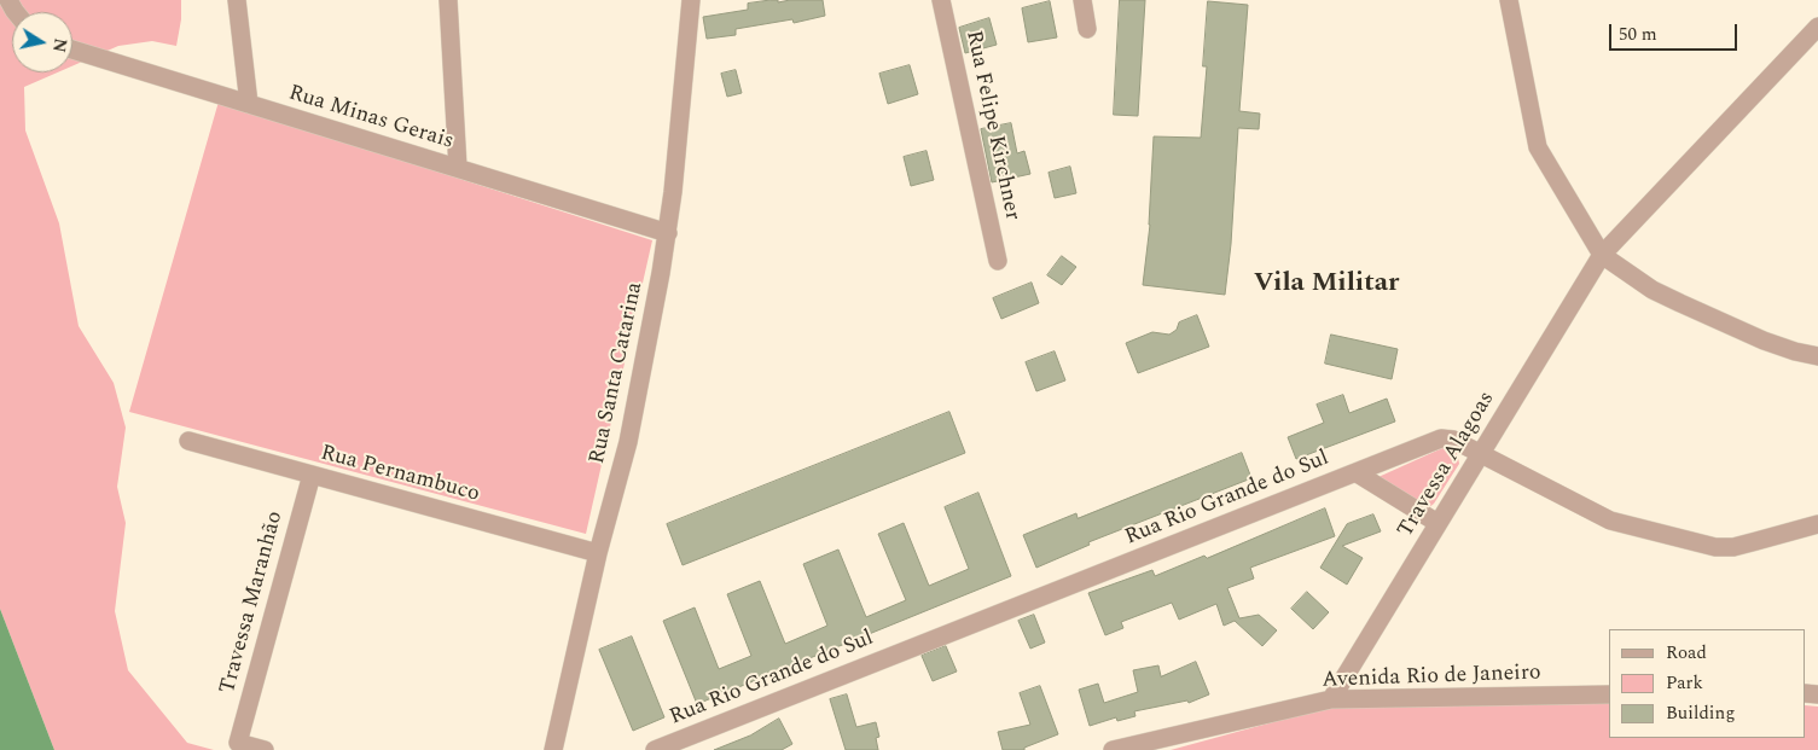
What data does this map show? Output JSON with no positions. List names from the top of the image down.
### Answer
{
  "streets": {
    "street": [
      "Rua Minas Gerais",
      "Rua Felipe Kirchner",
      "Rua Santa Catarina",
      "Travessa Alagoas",
      "Rua Pernambuco",
      "Rua Rio Grande do Sul",
      "Travessa Maranhão",
      "Avenida Rio de Janeiro"
    ]
  },
  "crossings": [
    ["Rua Minas Gerais", "Rua Santa Catarina"],
    ["Rua Santa Catarina", "Rua Pernambuco"],
    ["Travessa Alagoas", "Rua Rio Grande do Sul"],
    ["Travessa Alagoas", "Avenida Rio de Janeiro"],
    ["Rua Pernambuco", "Travessa Maranhão"]
  ],
  "districts": ["Vila Militar"],
  "legend": ["Road", "Park", "Building"],
  "scale_bar": "50 m",
  "north": "right"
}
